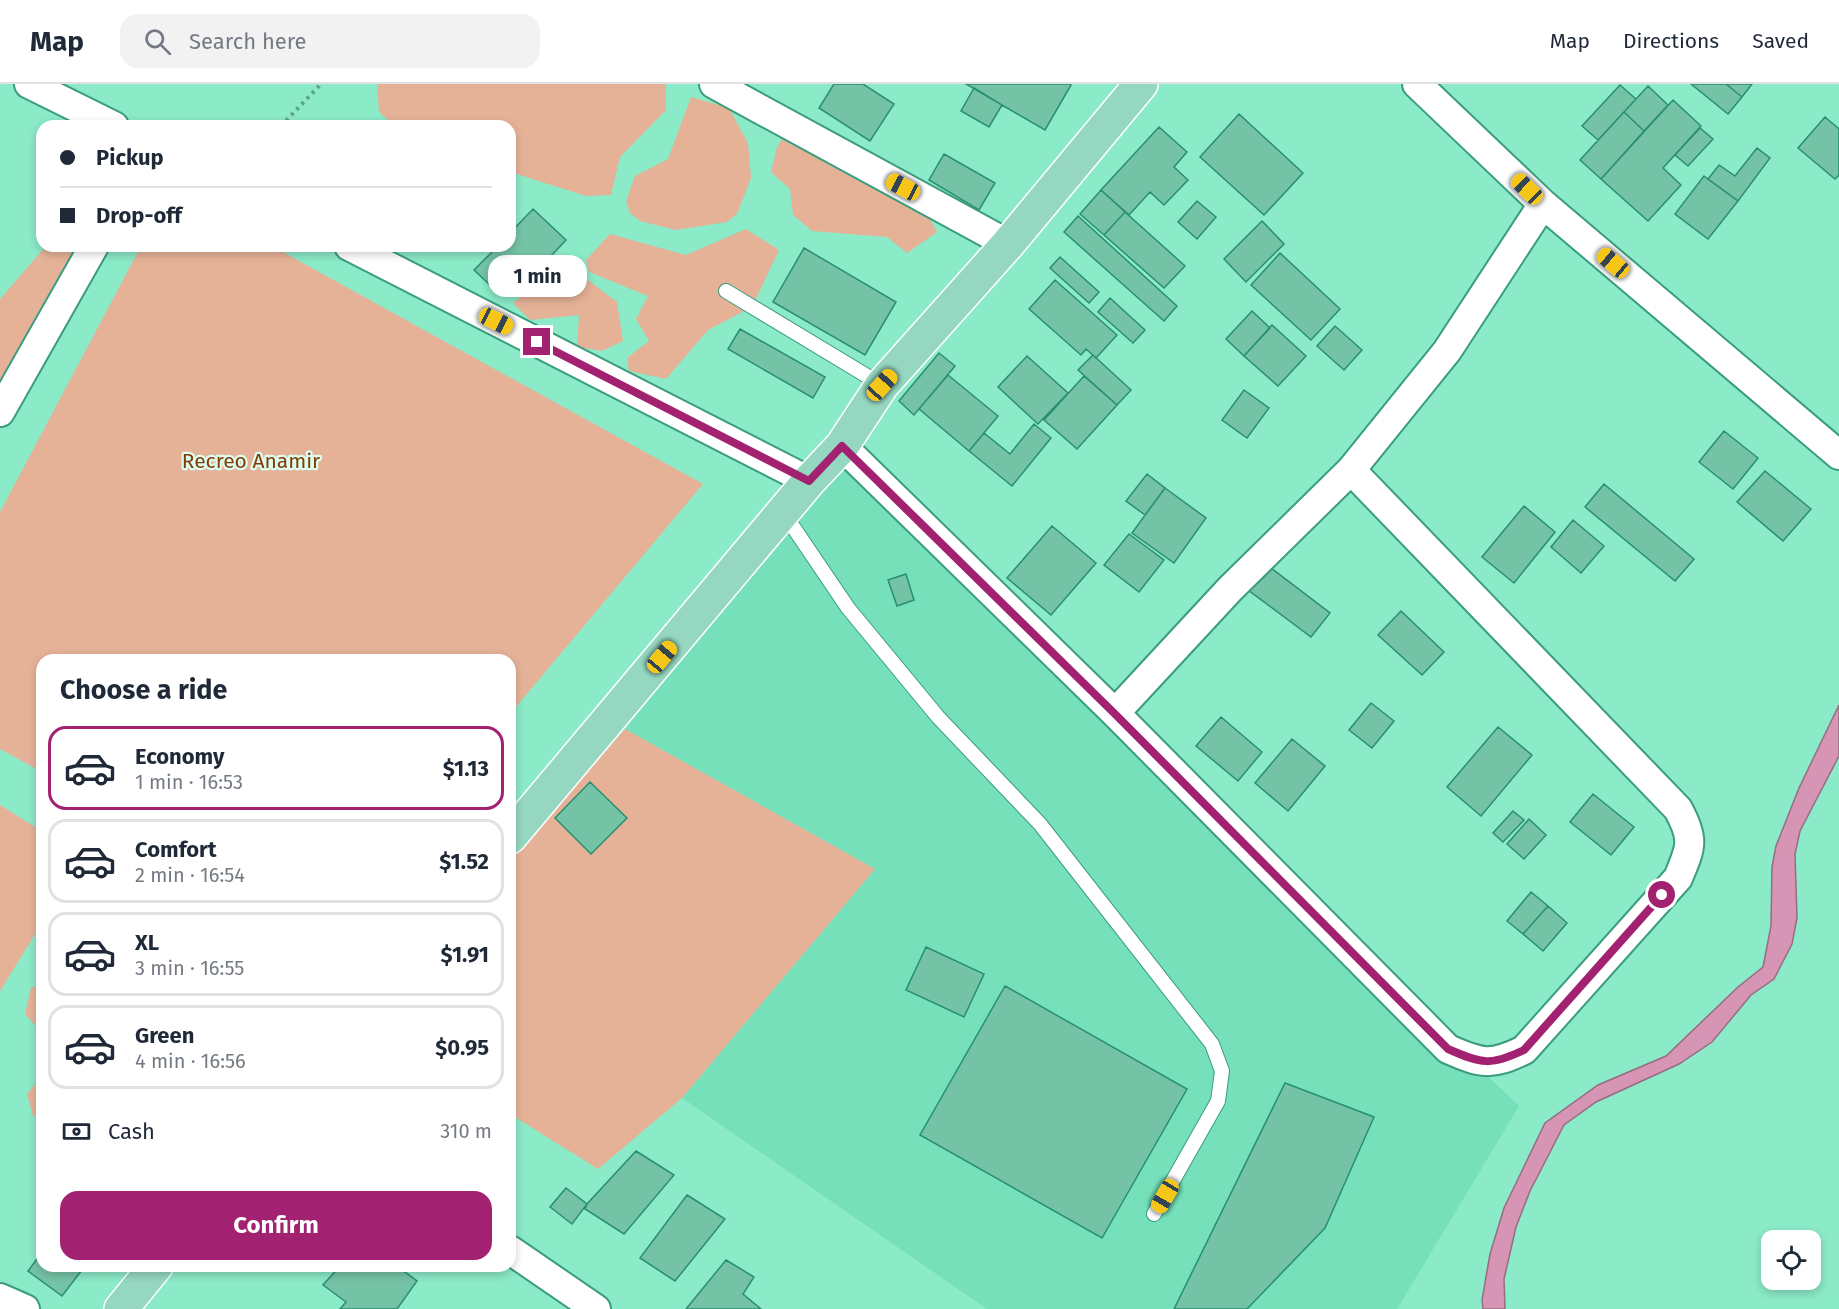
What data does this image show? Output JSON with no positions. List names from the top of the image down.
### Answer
{
  "parks": ["Recreo Anamir"],
  "page": {
    "header": "Map",
    "search": "Search here",
    "nav": ["Map", "Directions", "Saved"],
    "banner": ["Pickup", "Drop-off"],
    "bubble": "1 min",
    "heading": "Choose a ride",
    "list": [
      {
        "name": "Economy",
        "note": "1 min · 16:53",
        "value": "$1.13"
      },
      {
        "name": "Comfort",
        "note": "2 min · 16:54",
        "value": "$1.52"
      },
      {
        "name": "XL",
        "note": "3 min · 16:55",
        "value": "$1.91"
      },
      {
        "name": "Green",
        "note": "4 min · 16:56",
        "value": "$0.95"
      }
    ],
    "pay": ["Cash", "310 m"],
    "buttons": "Confirm"
  }
}
